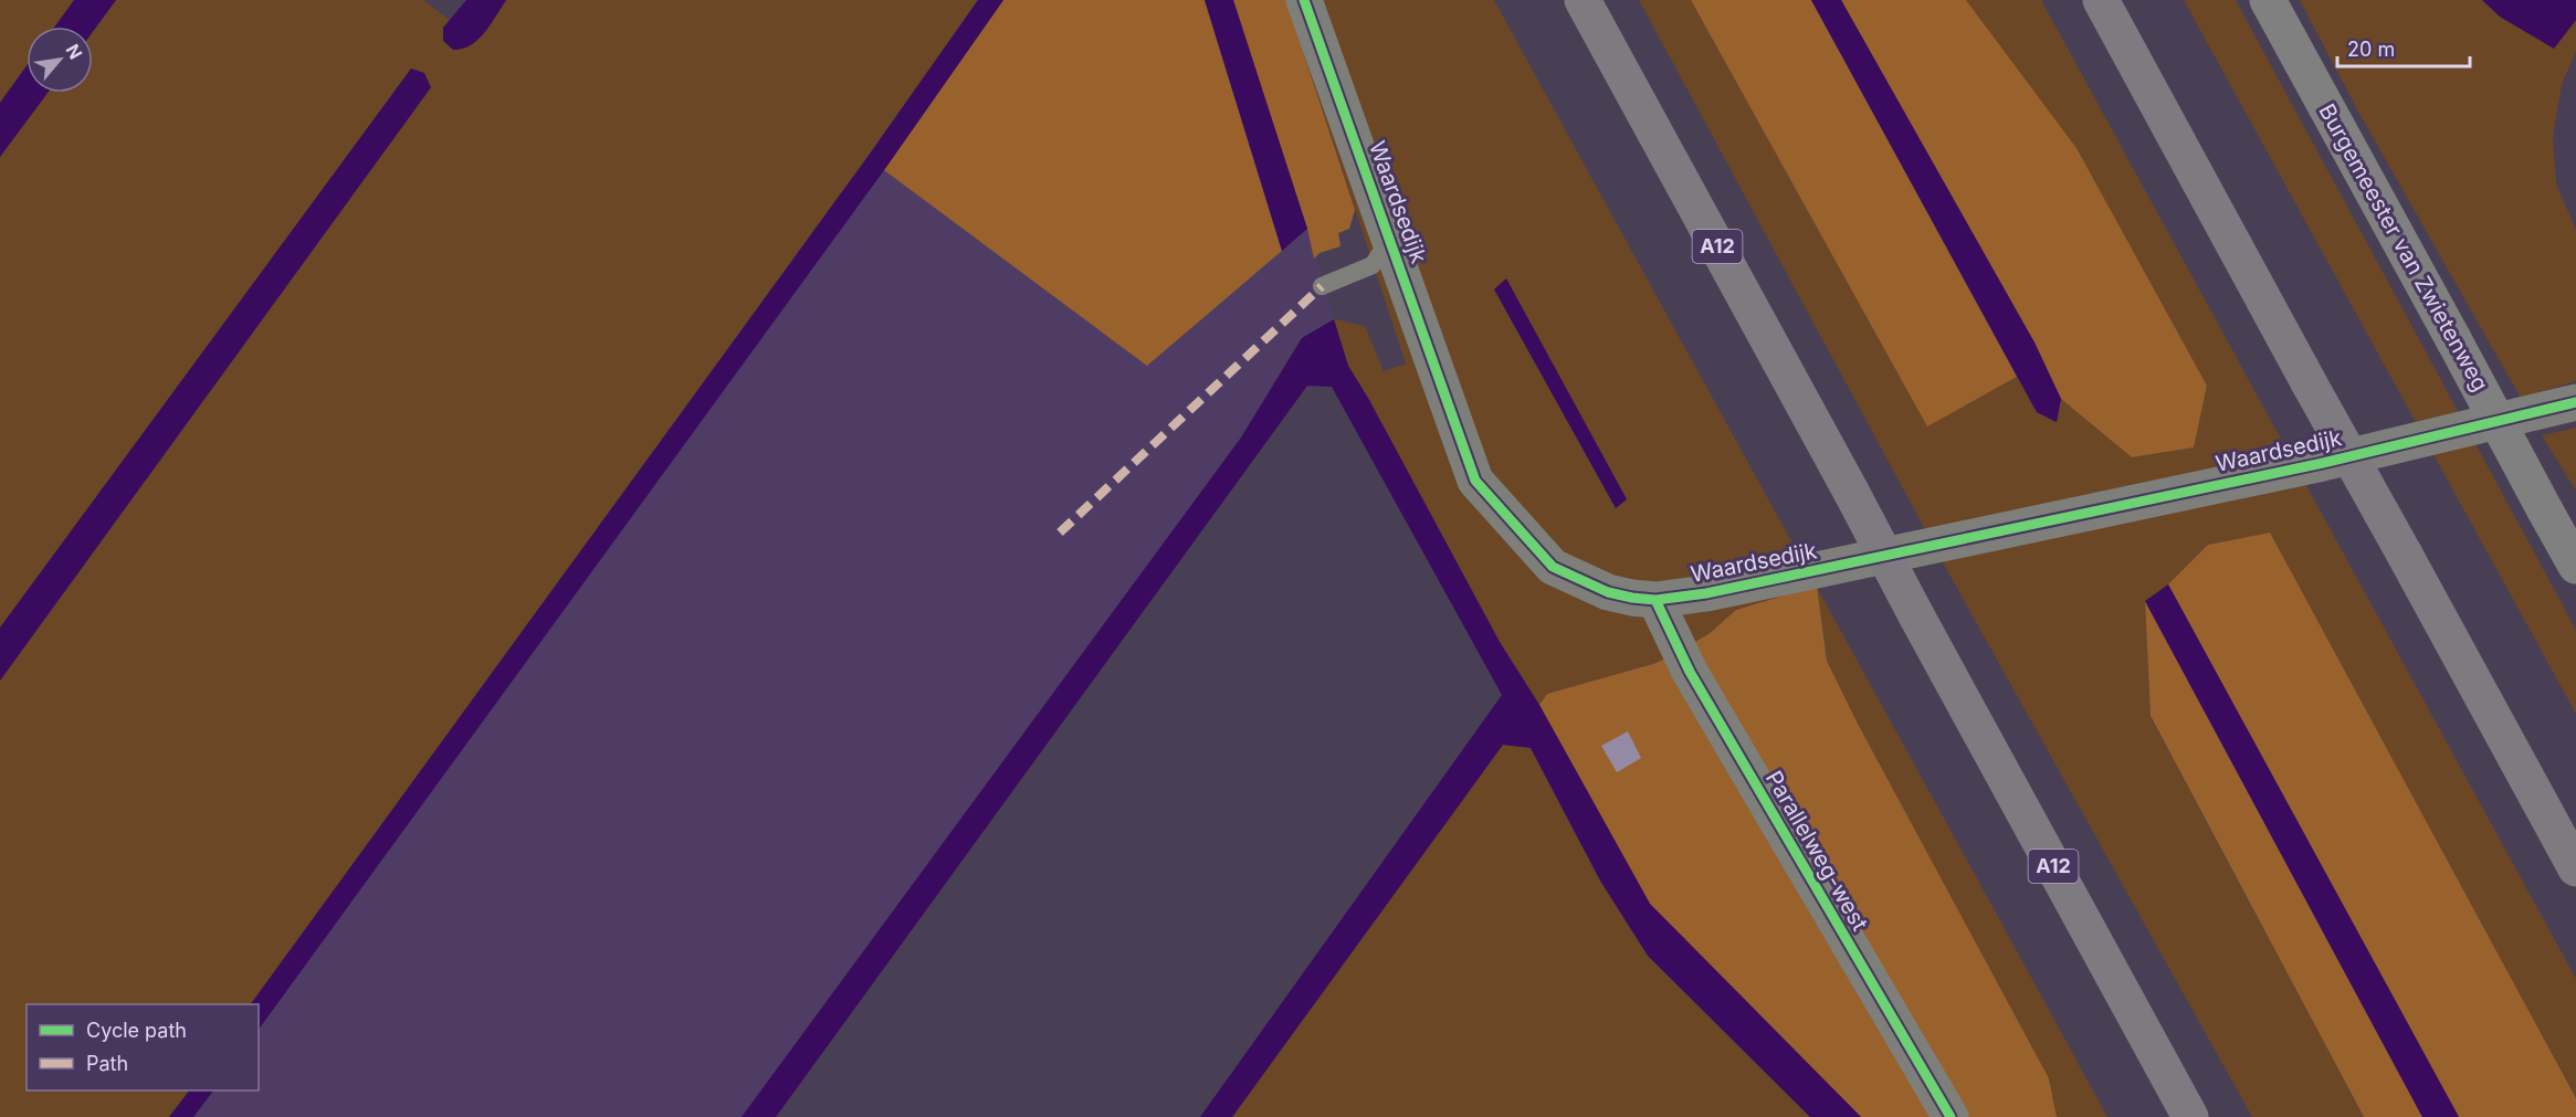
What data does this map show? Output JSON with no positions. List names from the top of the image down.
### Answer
{
  "streets": {
    "highway": ["A12"],
    "main road": ["Burgemeester van Zwietenweg"],
    "street": ["Waardsedijk", "Parallelweg-west"]
  },
  "crossings": [
    ["Waardsedijk", "Parallelweg-west"]
  ],
  "legend": ["Cycle path", "Path"],
  "scale_bar": "20 m",
  "north": "top right"
}
